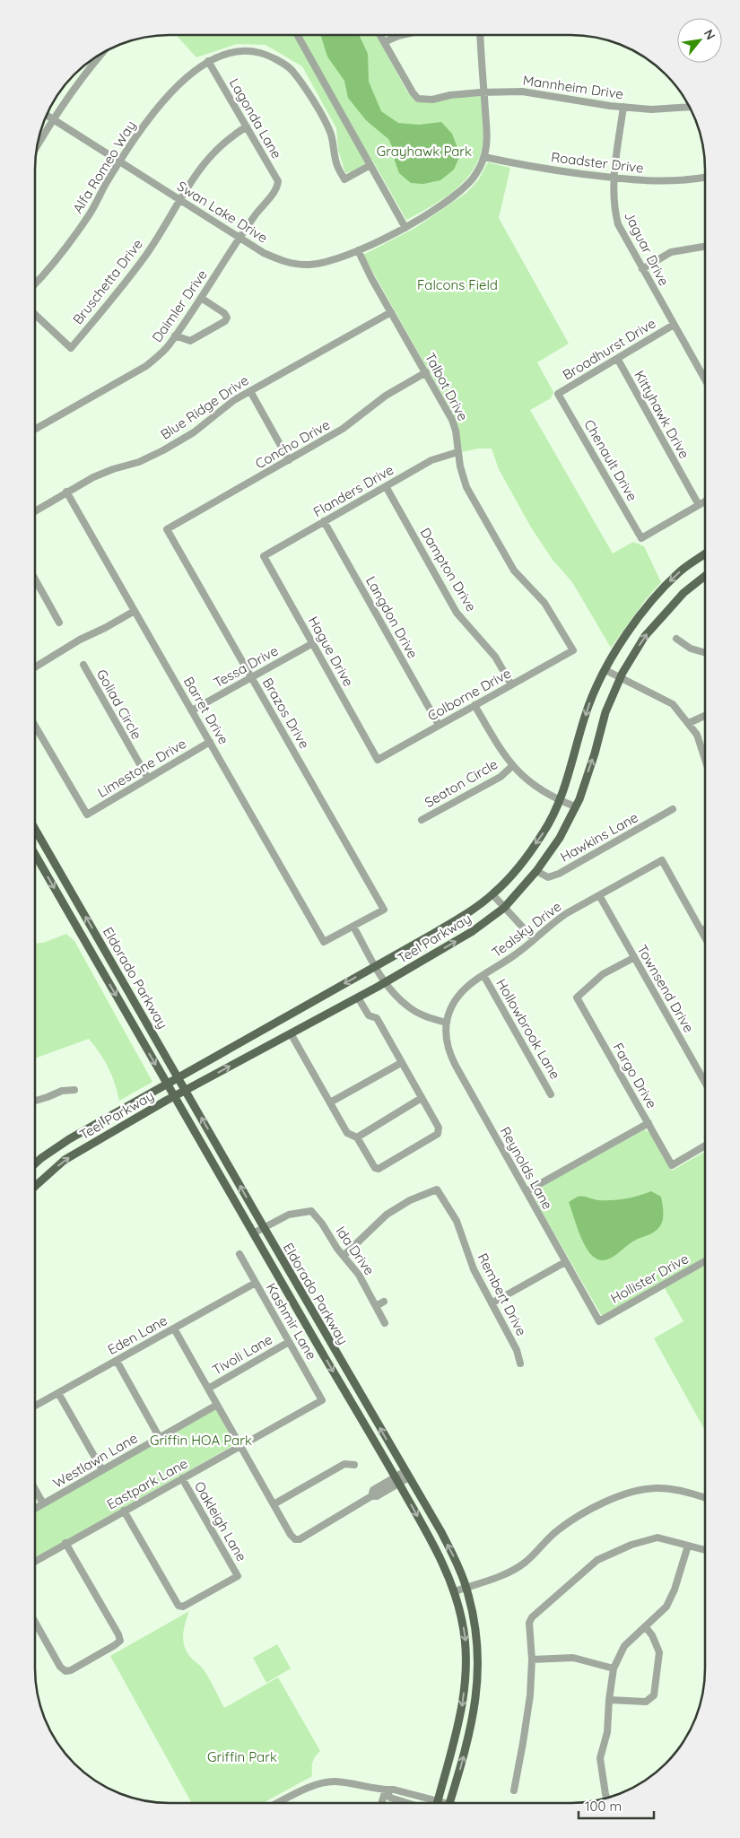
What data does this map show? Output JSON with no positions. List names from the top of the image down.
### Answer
{
  "streets": {
    "main road": ["Teel Parkway", "Eldorado Parkway"],
    "street": [
      "Mannheim Drive",
      "Lagonda Lane",
      "Roadster Drive",
      "Alfa Romeo Way",
      "Swan Lake Drive",
      "Jaguar Drive",
      "Bruschetta Drive",
      "Daimler Drive",
      "Broadhurst Drive",
      "Talbot Drive",
      "Blue Ridge Drive",
      "Kittyhawk Drive",
      "Concho Drive",
      "Chenault Drive",
      "Flanders Drive",
      "Dampton Drive",
      "Langdon Drive",
      "Hague Drive",
      "Tessa Drive",
      "Colborne Drive",
      "Goliad Circle",
      "Barret Drive",
      "Brazos Drive",
      "Limestone Drive",
      "Seaton Circle",
      "Hawkins Lane",
      "Tealsky Drive",
      "Townsend Drive",
      "Hollowbrook Lane",
      "Fargo Drive",
      "Reynolds Lane",
      "Ida Drive",
      "Hollister Drive",
      "Rembert Drive",
      "Kashmir Lane",
      "Eden Lane",
      "Tivoli Lane",
      "Westlawn Lane",
      "Eastpark Lane",
      "Oakleigh Lane"
    ]
  },
  "crossings": [
    ["Mannheim Drive", "Jaguar Drive"],
    ["Lagonda Lane", "Alfa Romeo Way"],
    ["Lagonda Lane", "Bruschetta Drive"],
    ["Lagonda Lane", "Daimler Drive"],
    ["Roadster Drive", "Swan Lake Drive"],
    ["Roadster Drive", "Jaguar Drive"],
    ["Alfa Romeo Way", "Swan Lake Drive"],
    ["Swan Lake Drive", "Bruschetta Drive"],
    ["Swan Lake Drive", "Daimler Drive"],
    ["Swan Lake Drive", "Talbot Drive"],
    ["Jaguar Drive", "Broadhurst Drive"],
    ["Broadhurst Drive", "Kittyhawk Drive"],
    ["Broadhurst Drive", "Chenault Drive"],
    ["Talbot Drive", "Blue Ridge Drive"],
    ["Talbot Drive", "Concho Drive"],
    ["Talbot Drive", "Flanders Drive"],
    ["Talbot Drive", "Colborne Drive"],
    ["Blue Ridge Drive", "Barret Drive"],
    ["Kittyhawk Drive", "Chenault Drive"],
    ["Concho Drive", "Brazos Drive"],
    ["Flanders Drive", "Dampton Drive"],
    ["Flanders Drive", "Langdon Drive"],
    ["Flanders Drive", "Hague Drive"],
    ["Dampton Drive", "Colborne Drive"],
    ["Langdon Drive", "Colborne Drive"],
    ["Hague Drive", "Tessa Drive"],
    ["Hague Drive", "Colborne Drive"],
    ["Tessa Drive", "Barret Drive"],
    ["Tessa Drive", "Brazos Drive"],
    ["Goliad Circle", "Limestone Drive"],
    ["Barret Drive", "Brazos Drive"],
    ["Barret Drive", "Limestone Drive"],
    ["Hawkins Lane", "Teel Parkway"],
    ["Tealsky Drive", "Townsend Drive"],
    ["Tealsky Drive", "Hollowbrook Lane"],
    ["Tealsky Drive", "Reynolds Lane"],
    ["Teel Parkway", "Eldorado Parkway"],
    ["Eldorado Parkway", "Ida Drive"],
    ["Townsend Drive", "Fargo Drive"],
    ["Reynolds Lane", "Hollister Drive"],
    ["Ida Drive", "Rembert Drive"],
    ["Kashmir Lane", "Eden Lane"],
    ["Kashmir Lane", "Tivoli Lane"],
    ["Kashmir Lane", "Eastpark Lane"],
    ["Eastpark Lane", "Oakleigh Lane"]
  ],
  "parks": [
    "Grayhawk Park",
    "Falcons Field",
    "Griffin HOA Park",
    "Griffin Park"
  ],
  "scale_bar": "100 m",
  "north": "top right"
}
